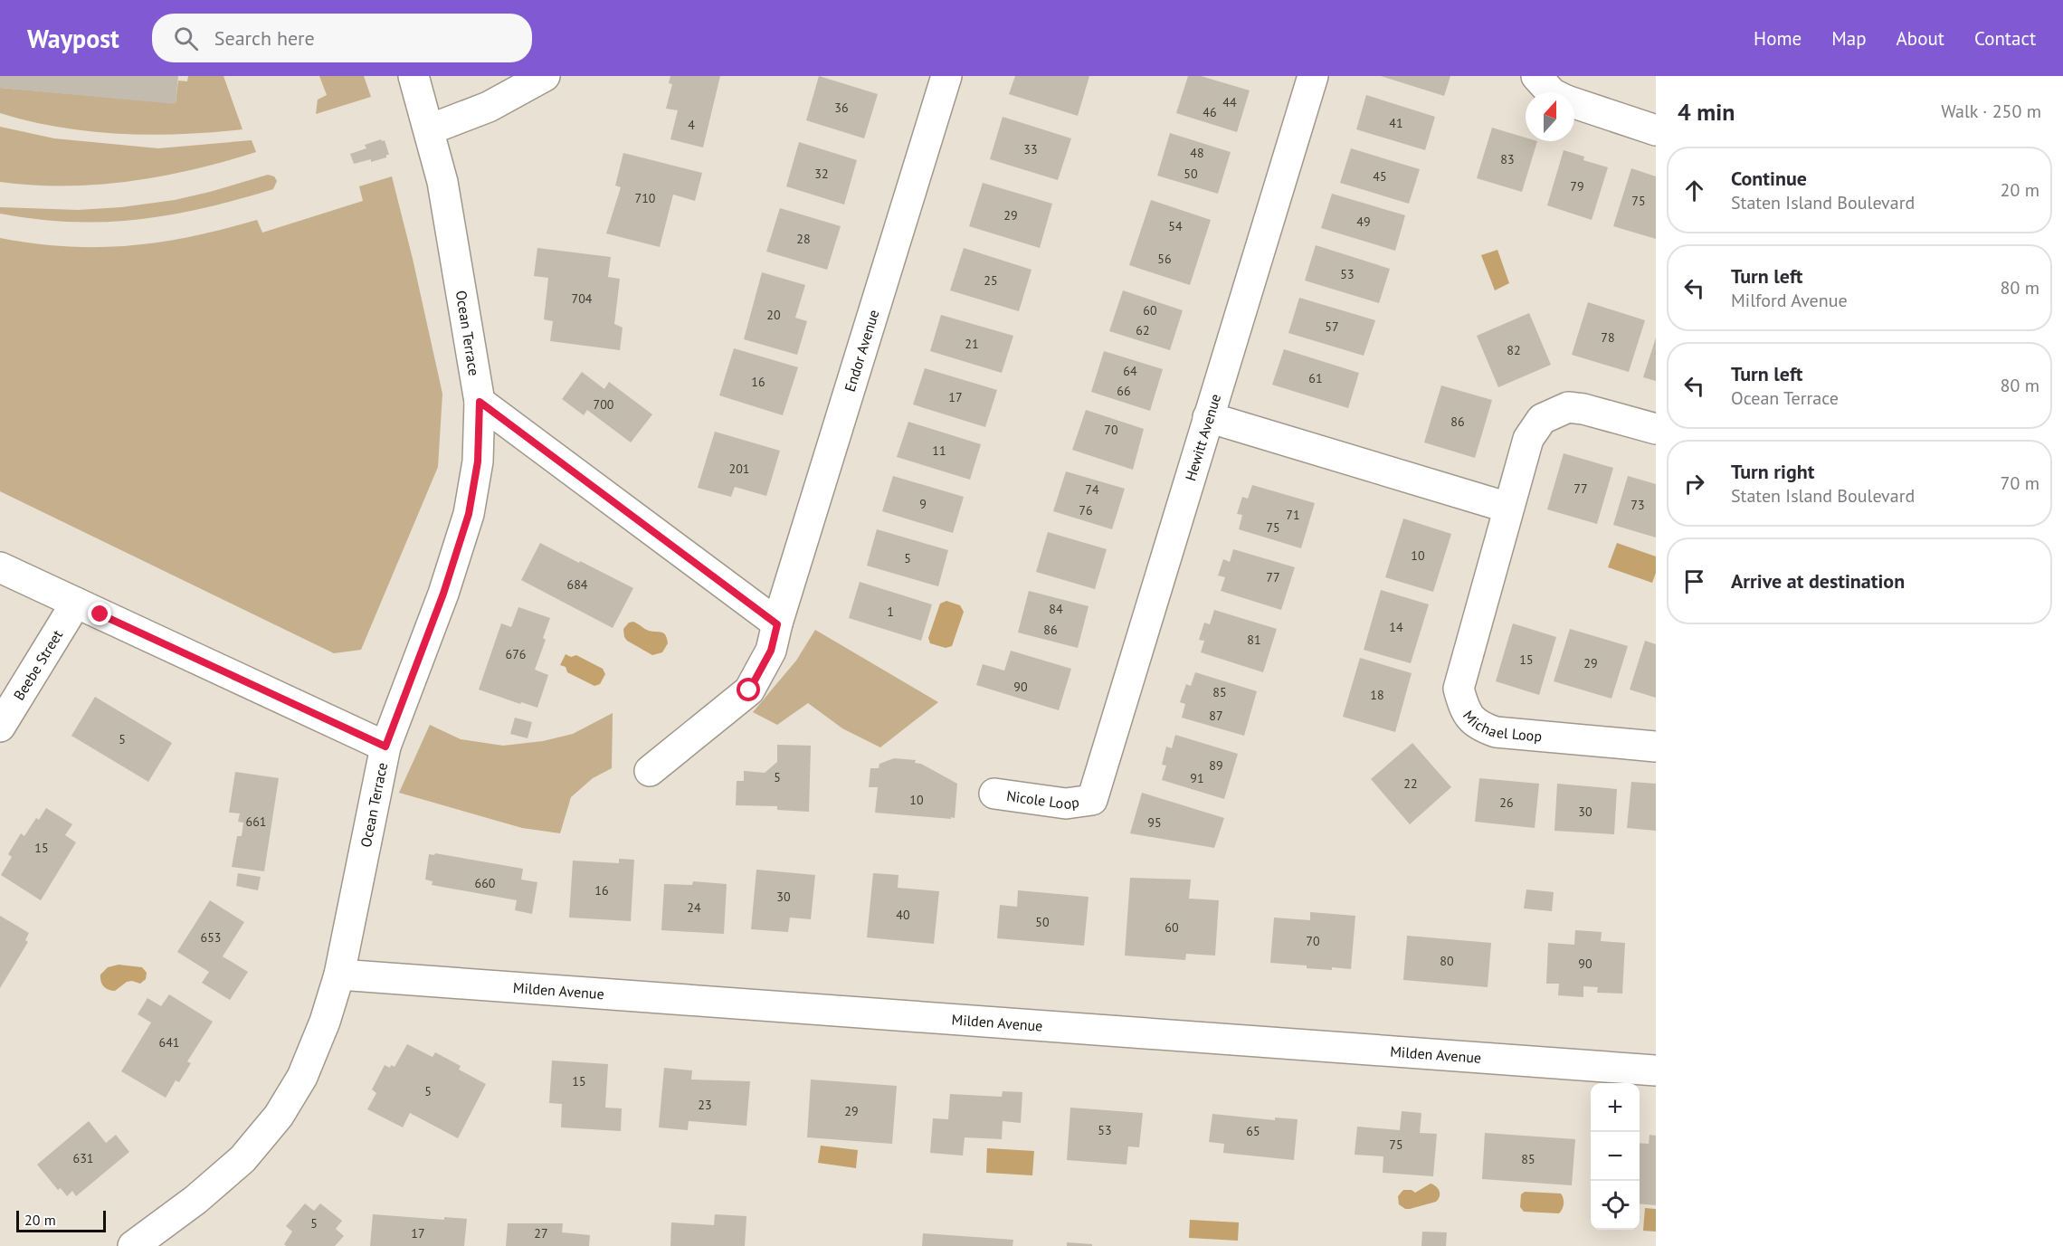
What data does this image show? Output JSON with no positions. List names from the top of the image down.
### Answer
{
  "streets": {
    "street": [
      "Ocean Terrace",
      "Endor Avenue",
      "Hewitt Avenue",
      "Beebe Street",
      "Michael Loop",
      "Nicole Loop",
      "Milden Avenue"
    ]
  },
  "crossings": [
    ["Ocean Terrace", "Milden Avenue"],
    ["Hewitt Avenue", "Nicole Loop"]
  ],
  "house_numbers": [
    "44",
    "36",
    "46",
    "41",
    "4",
    "33",
    "48",
    "83",
    "32",
    "50",
    "45",
    "79",
    "710",
    "75",
    "29",
    "49",
    "54",
    "28",
    "56",
    "53",
    "25",
    "704",
    "60",
    "20",
    "57",
    "62",
    "78",
    "21",
    "82",
    "64",
    "61",
    "16",
    "66",
    "17",
    "700",
    "86",
    "70",
    "11",
    "201",
    "77",
    "74",
    "9",
    "73",
    "76",
    "71",
    "75",
    "10",
    "5",
    "77",
    "684",
    "84",
    "1",
    "14",
    "86",
    "81",
    "676",
    "15",
    "29",
    "90",
    "85",
    "18",
    "87",
    "5",
    "89",
    "5",
    "91",
    "22",
    "10",
    "26",
    "30",
    "661",
    "95",
    "15",
    "660",
    "16",
    "30",
    "24",
    "40",
    "50",
    "60",
    "653",
    "70",
    "80",
    "90",
    "641",
    "15",
    "5",
    "23",
    "29",
    "53",
    "65",
    "75",
    "631",
    "85",
    "5",
    "17",
    "27"
  ],
  "scale_bar": "20 m",
  "north": "top",
  "page": {
    "header": "Waypost",
    "search": "Search here",
    "nav": [
      "Home",
      "Map",
      "About",
      "Contact"
    ],
    "heading": ["4 min", "Walk · 250 m"],
    "list": [
      ["Continue", "Staten Island Boulevard", "20 m"],
      ["Turn left", "Milford Avenue", "80 m"],
      ["Turn left", "Ocean Terrace", "80 m"],
      ["Turn right", "Staten Island Boulevard", "70 m"],
      "Arrive at destination"
    ],
    "map_buttons": ["+", "−"],
    "scale": "20 m"
  }
}
